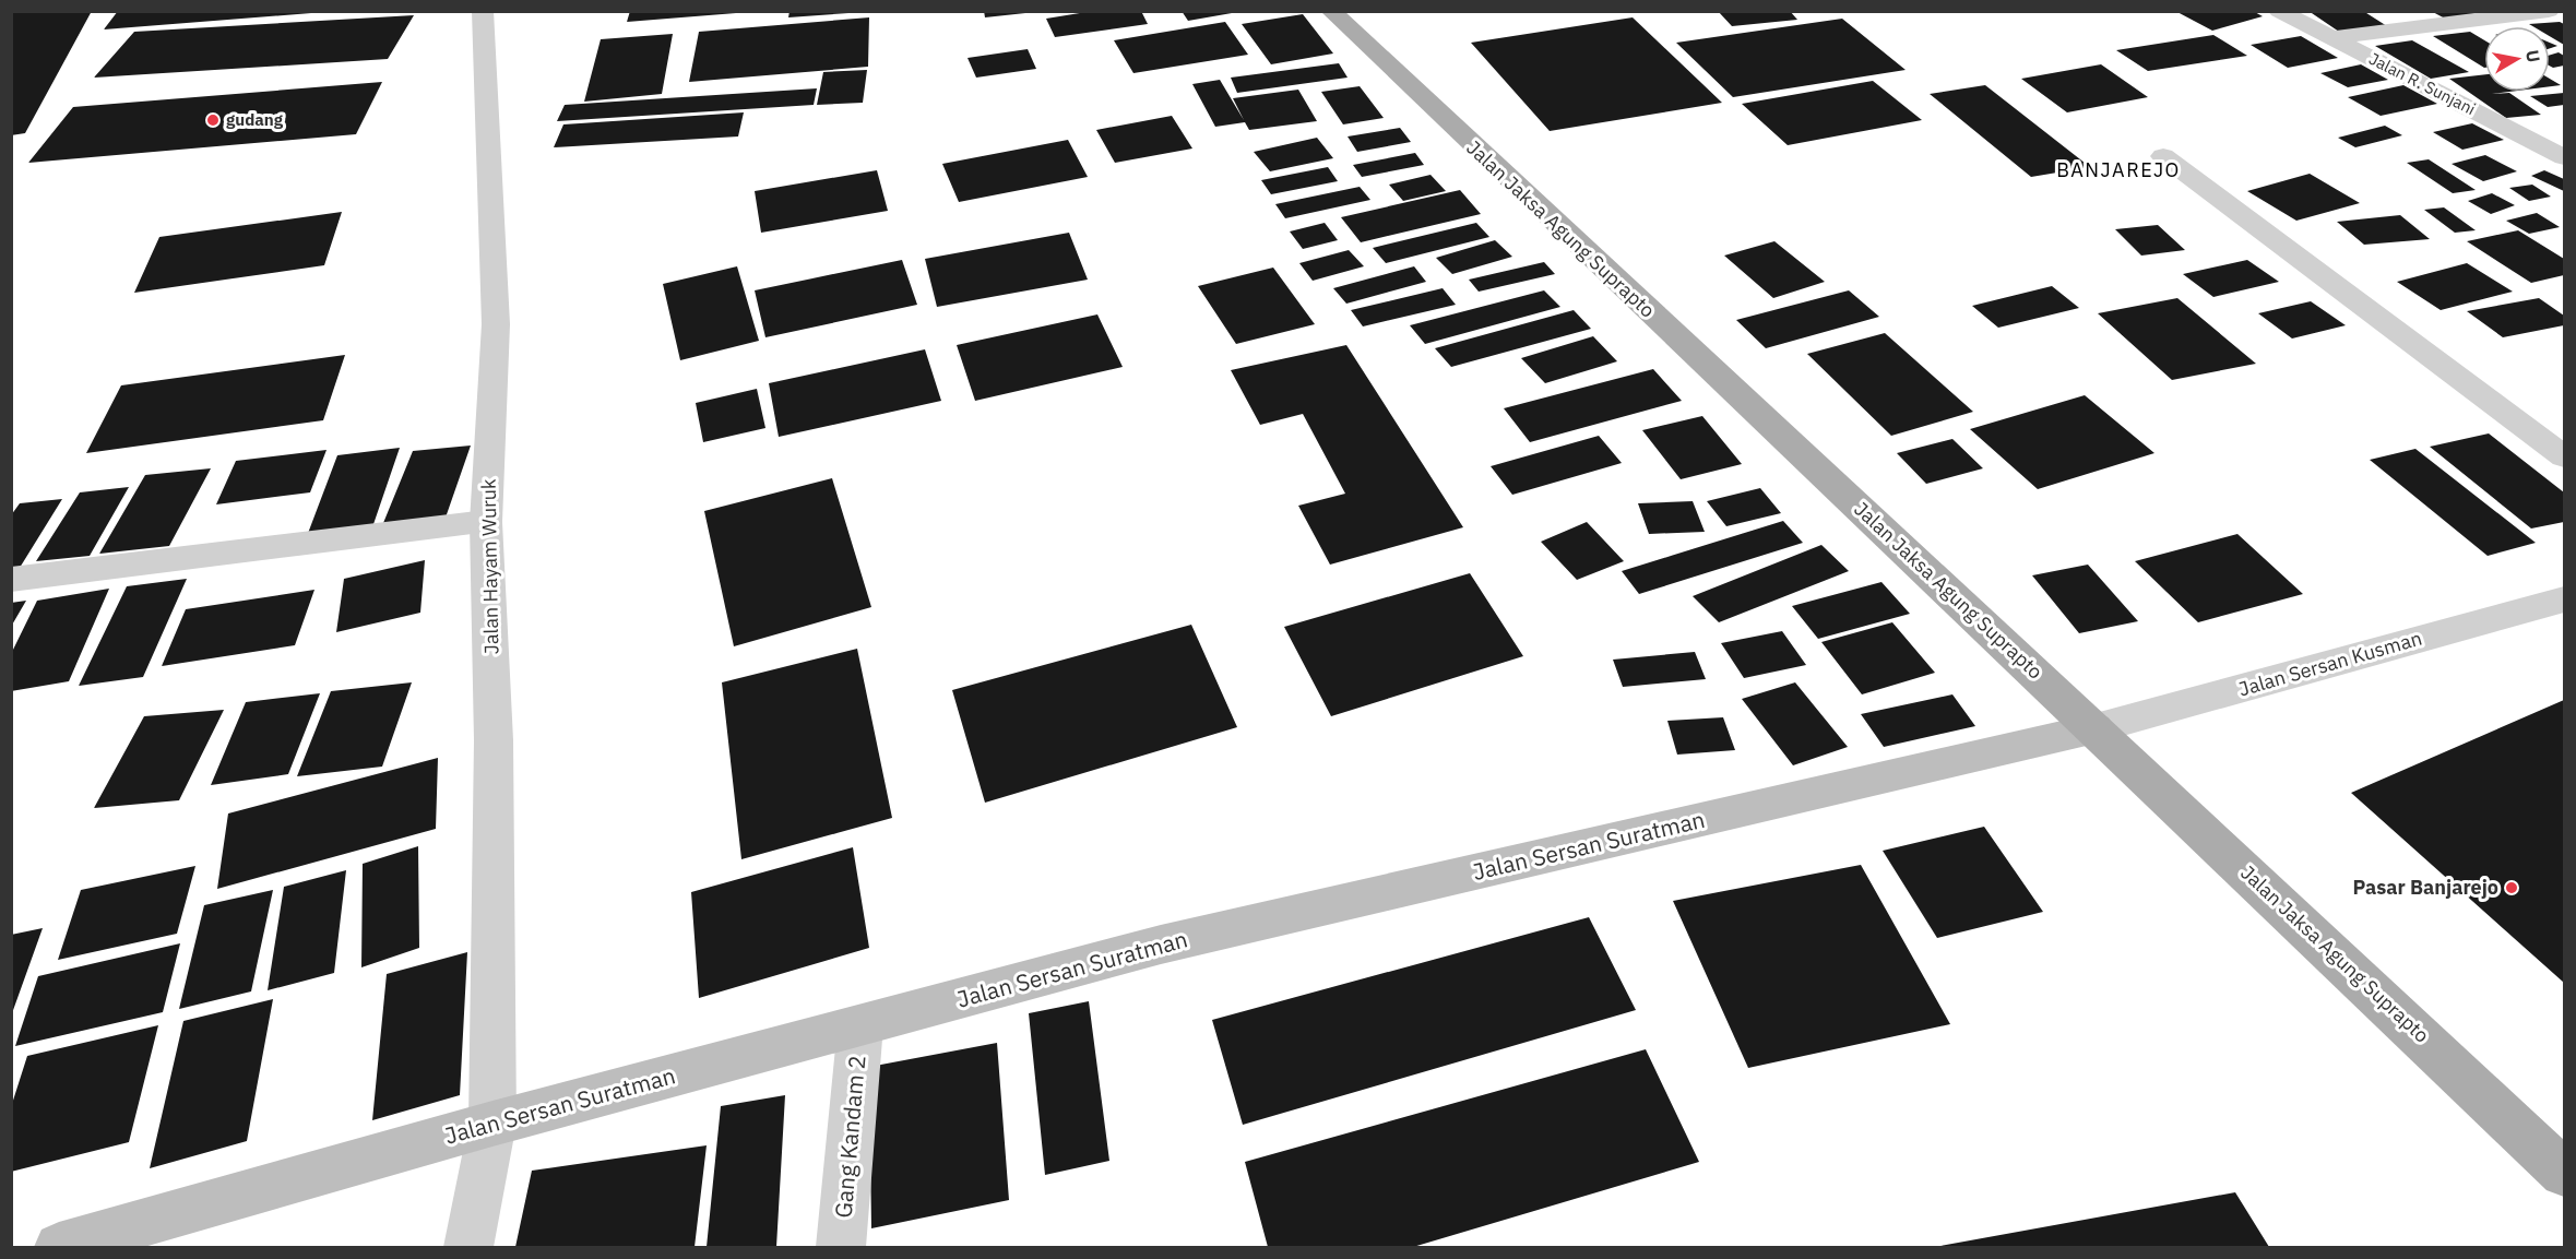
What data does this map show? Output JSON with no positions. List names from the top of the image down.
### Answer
{
  "streets": {
    "main road": ["Jalan Jaksa Agung Suprapto", "Jalan Sersan Suratman"],
    "street": [
      "Jalan R. Sunjani",
      "Jalan Hayam Wuruk",
      "Jalan Sersan Kusman",
      "Gang Kandam 2"
    ]
  },
  "crossings": [
    ["Jalan Jaksa Agung Suprapto", "Jalan Sersan Kusman"],
    ["Jalan Jaksa Agung Suprapto", "Jalan Sersan Suratman"],
    ["Jalan Hayam Wuruk", "Jalan Sersan Suratman"],
    ["Jalan Sersan Kusman", "Jalan Sersan Suratman"],
    ["Jalan Sersan Suratman", "Gang Kandam 2"]
  ],
  "districts": ["BANJAREJO"],
  "places": ["gudang", "Pasar Banjarejo"],
  "north": "right"
}
